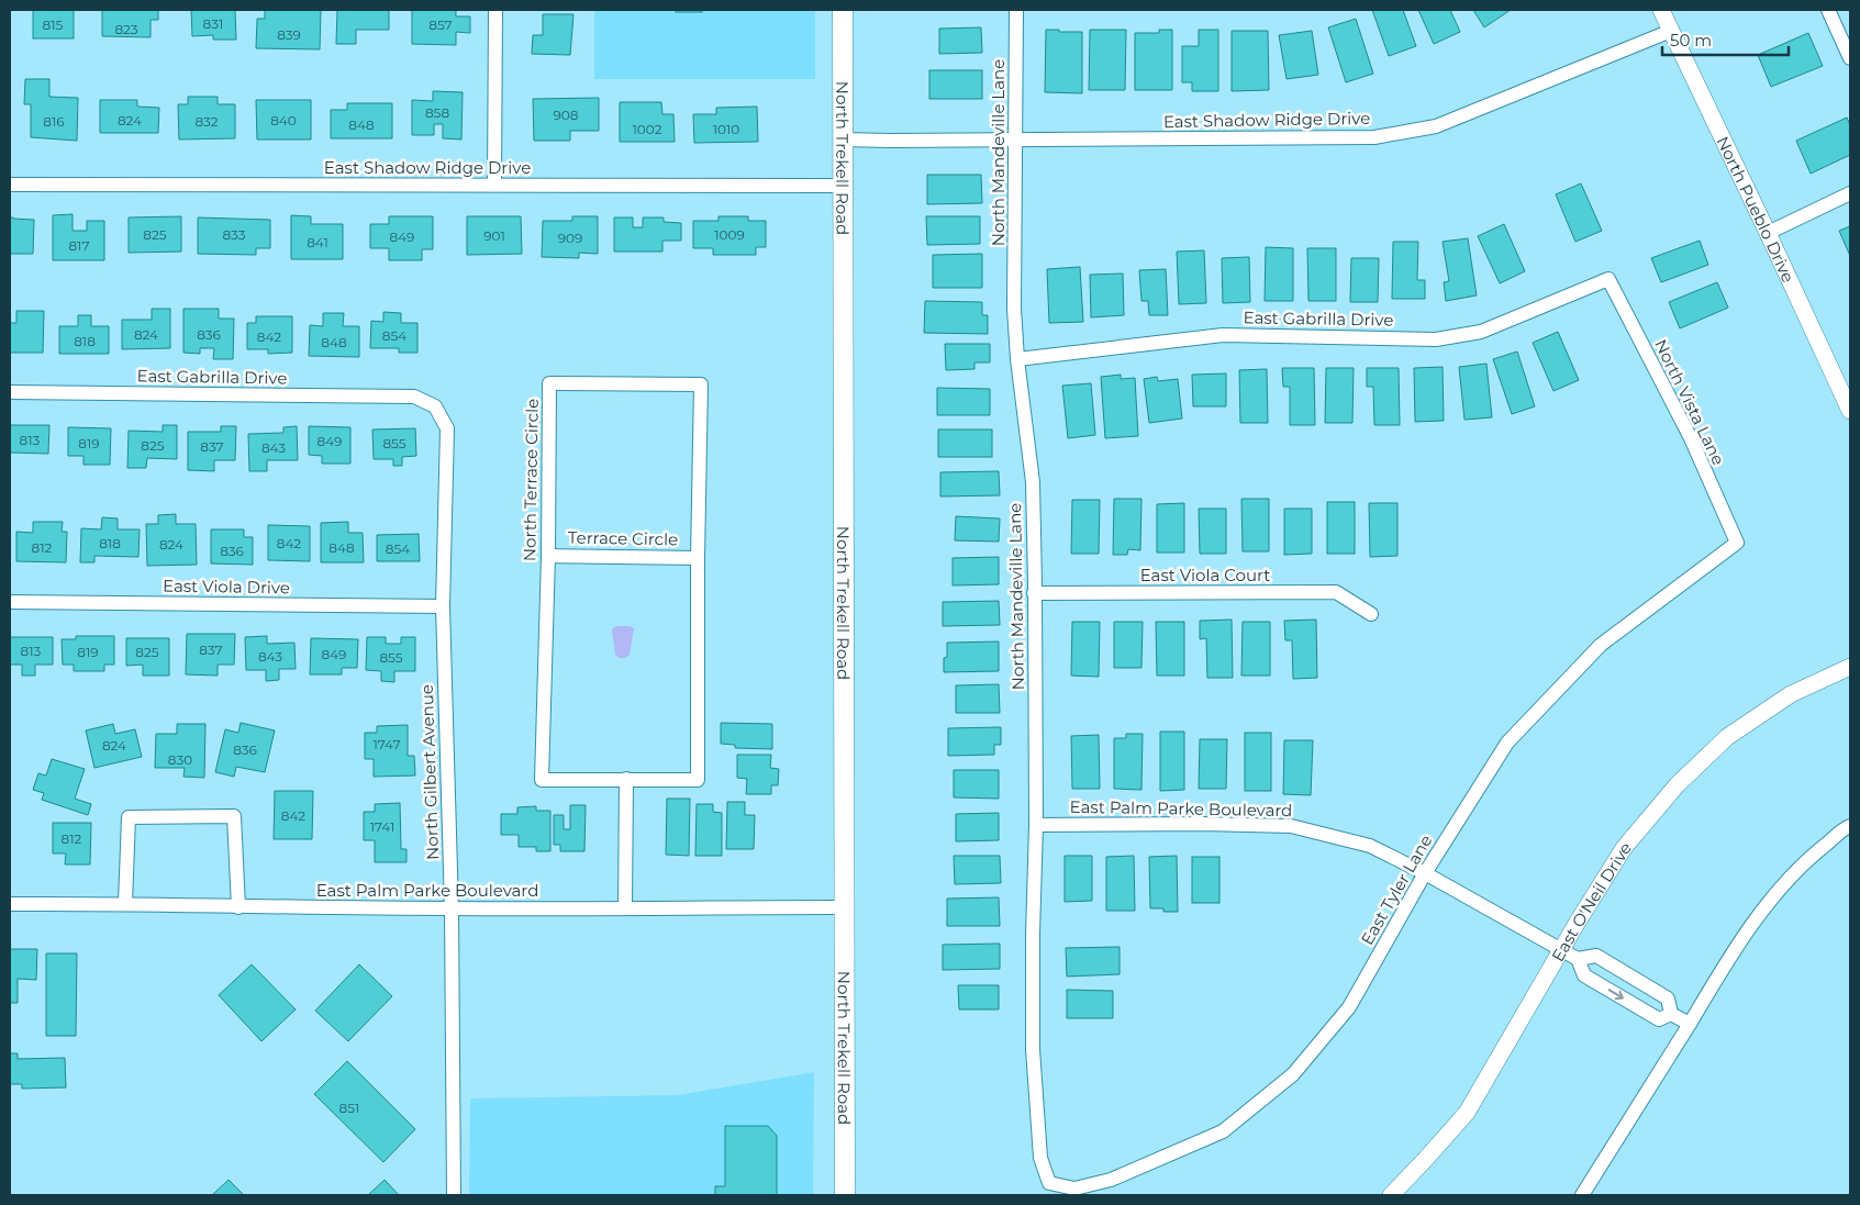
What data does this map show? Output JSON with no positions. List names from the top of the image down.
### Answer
{
  "streets": {
    "main road": ["North Trekell Road"],
    "street": [
      "East Shadow Ridge Drive",
      "North Mandeville Lane",
      "North Pueblo Drive",
      "East Gabrilla Drive",
      "North Vista Lane",
      "North Terrace Circle",
      "Terrace Circle",
      "East Viola Court",
      "East Viola Drive",
      "North Gilbert Avenue",
      "East Palm Parke Boulevard",
      "East Tyler Lane",
      "East O'Neil Drive"
    ]
  },
  "crossings": [
    ["East Shadow Ridge Drive", "North Mandeville Lane"],
    ["East Shadow Ridge Drive", "North Trekell Road"],
    ["East Shadow Ridge Drive", "North Pueblo Drive"],
    ["North Mandeville Lane", "East Gabrilla Drive"],
    ["North Mandeville Lane", "East Viola Court"],
    ["North Mandeville Lane", "East Palm Parke Boulevard"],
    ["North Mandeville Lane", "East Tyler Lane"],
    ["North Trekell Road", "East Palm Parke Boulevard"],
    ["East Gabrilla Drive", "North Vista Lane"],
    ["East Gabrilla Drive", "North Gilbert Avenue"],
    ["North Vista Lane", "East Tyler Lane"],
    ["North Terrace Circle", "Terrace Circle"],
    ["East Viola Drive", "North Gilbert Avenue"],
    ["North Gilbert Avenue", "East Palm Parke Boulevard"],
    ["East Palm Parke Boulevard", "East Tyler Lane"],
    ["East Palm Parke Boulevard", "East O'Neil Drive"]
  ],
  "house_numbers": [
    "831",
    "815",
    "857",
    "823",
    "839",
    "858",
    "908",
    "824",
    "840",
    "816",
    "832",
    "848",
    "1002",
    "1010",
    "825",
    "833",
    "1009",
    "901",
    "849",
    "909",
    "841",
    "817",
    "824",
    "836",
    "854",
    "842",
    "818",
    "848",
    "813",
    "849",
    "819",
    "855",
    "825",
    "837",
    "843",
    "818",
    "842",
    "824",
    "812",
    "848",
    "854",
    "836",
    "837",
    "813",
    "819",
    "825",
    "849",
    "843",
    "855",
    "1747",
    "824",
    "836",
    "830",
    "842",
    "1741",
    "812",
    "851"
  ],
  "scale_bar": "50 m"
}
